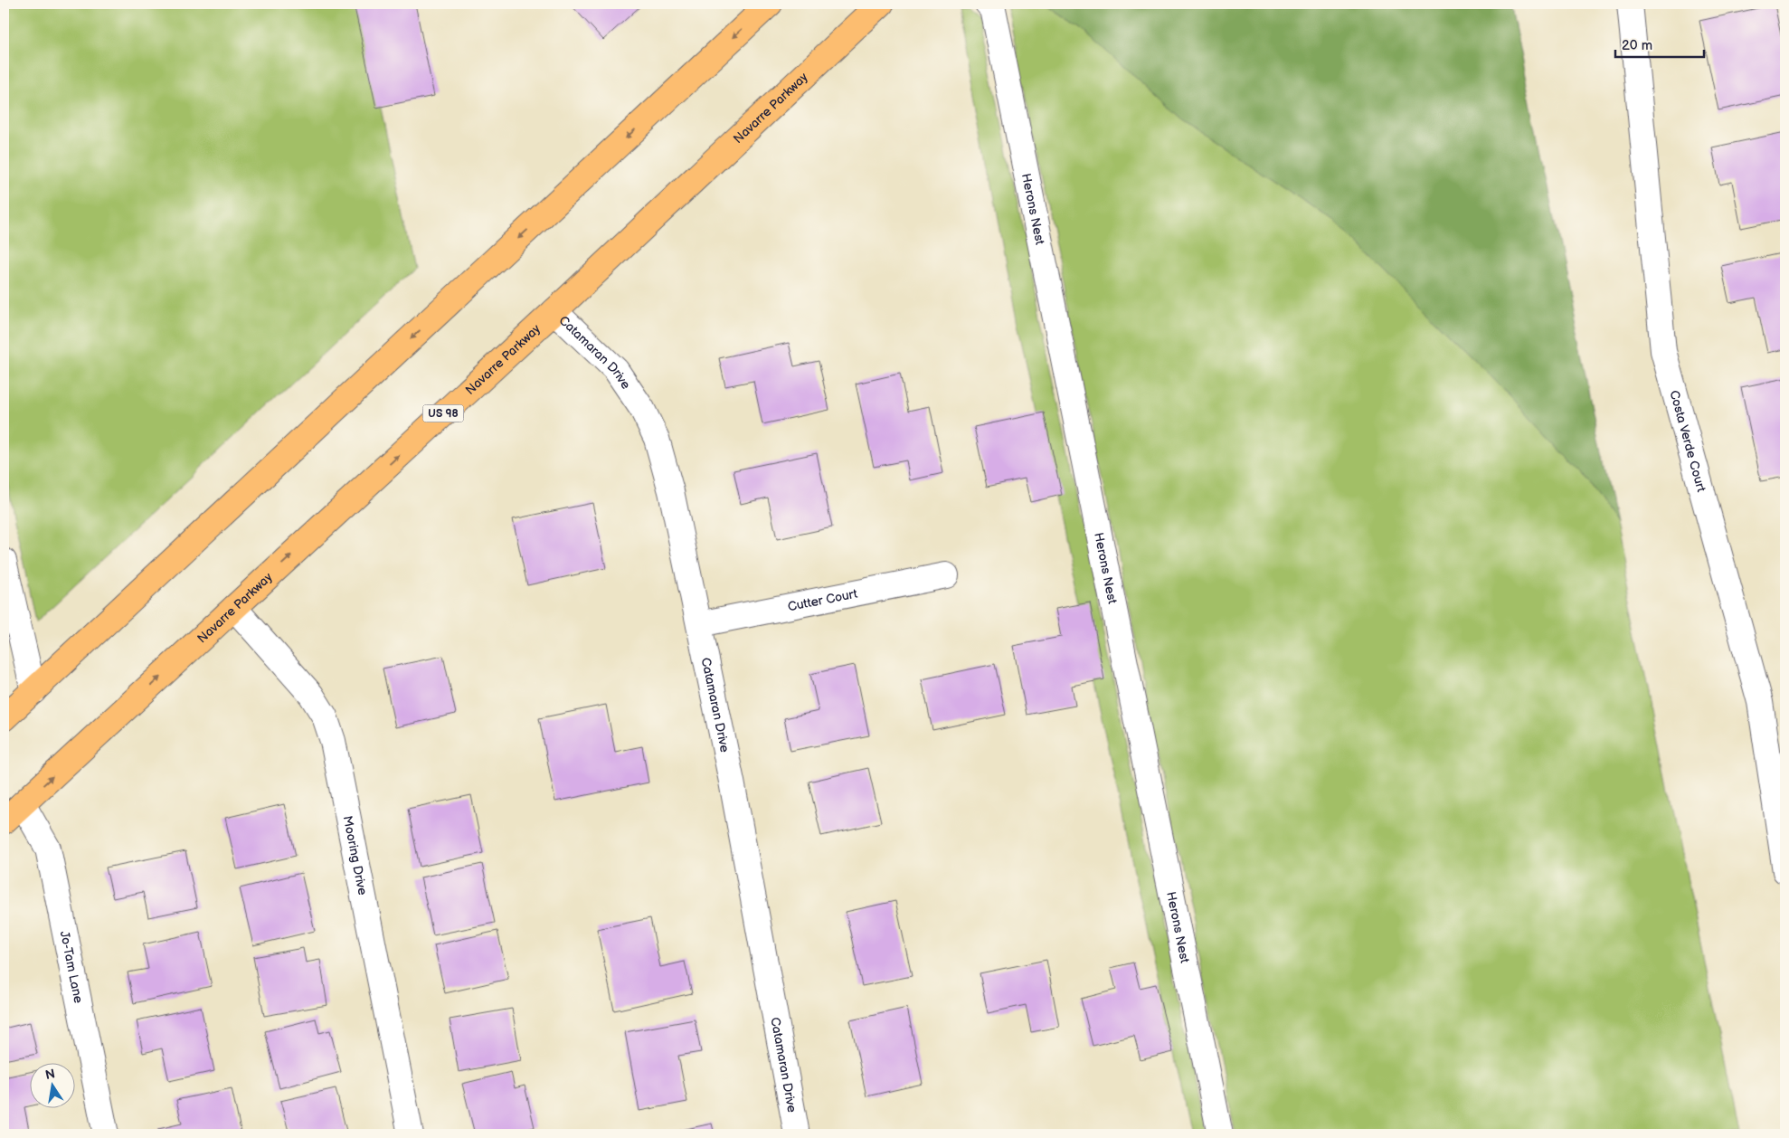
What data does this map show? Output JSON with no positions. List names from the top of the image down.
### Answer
{
  "streets": {
    "highway": ["Navarre Parkway", "US 98"],
    "street": [
      "Herons Nest",
      "Catamaran Drive",
      "Costa Verde Court",
      "Cutter Court",
      "Mooring Drive",
      "Jo-Tam Lane"
    ]
  },
  "crossings": [
    ["Navarre Parkway", "Catamaran Drive"],
    ["Navarre Parkway", "Mooring Drive"],
    ["Navarre Parkway", "Jo-Tam Lane"],
    ["Catamaran Drive", "Cutter Court"]
  ],
  "scale_bar": "20 m",
  "north": "top"
}
